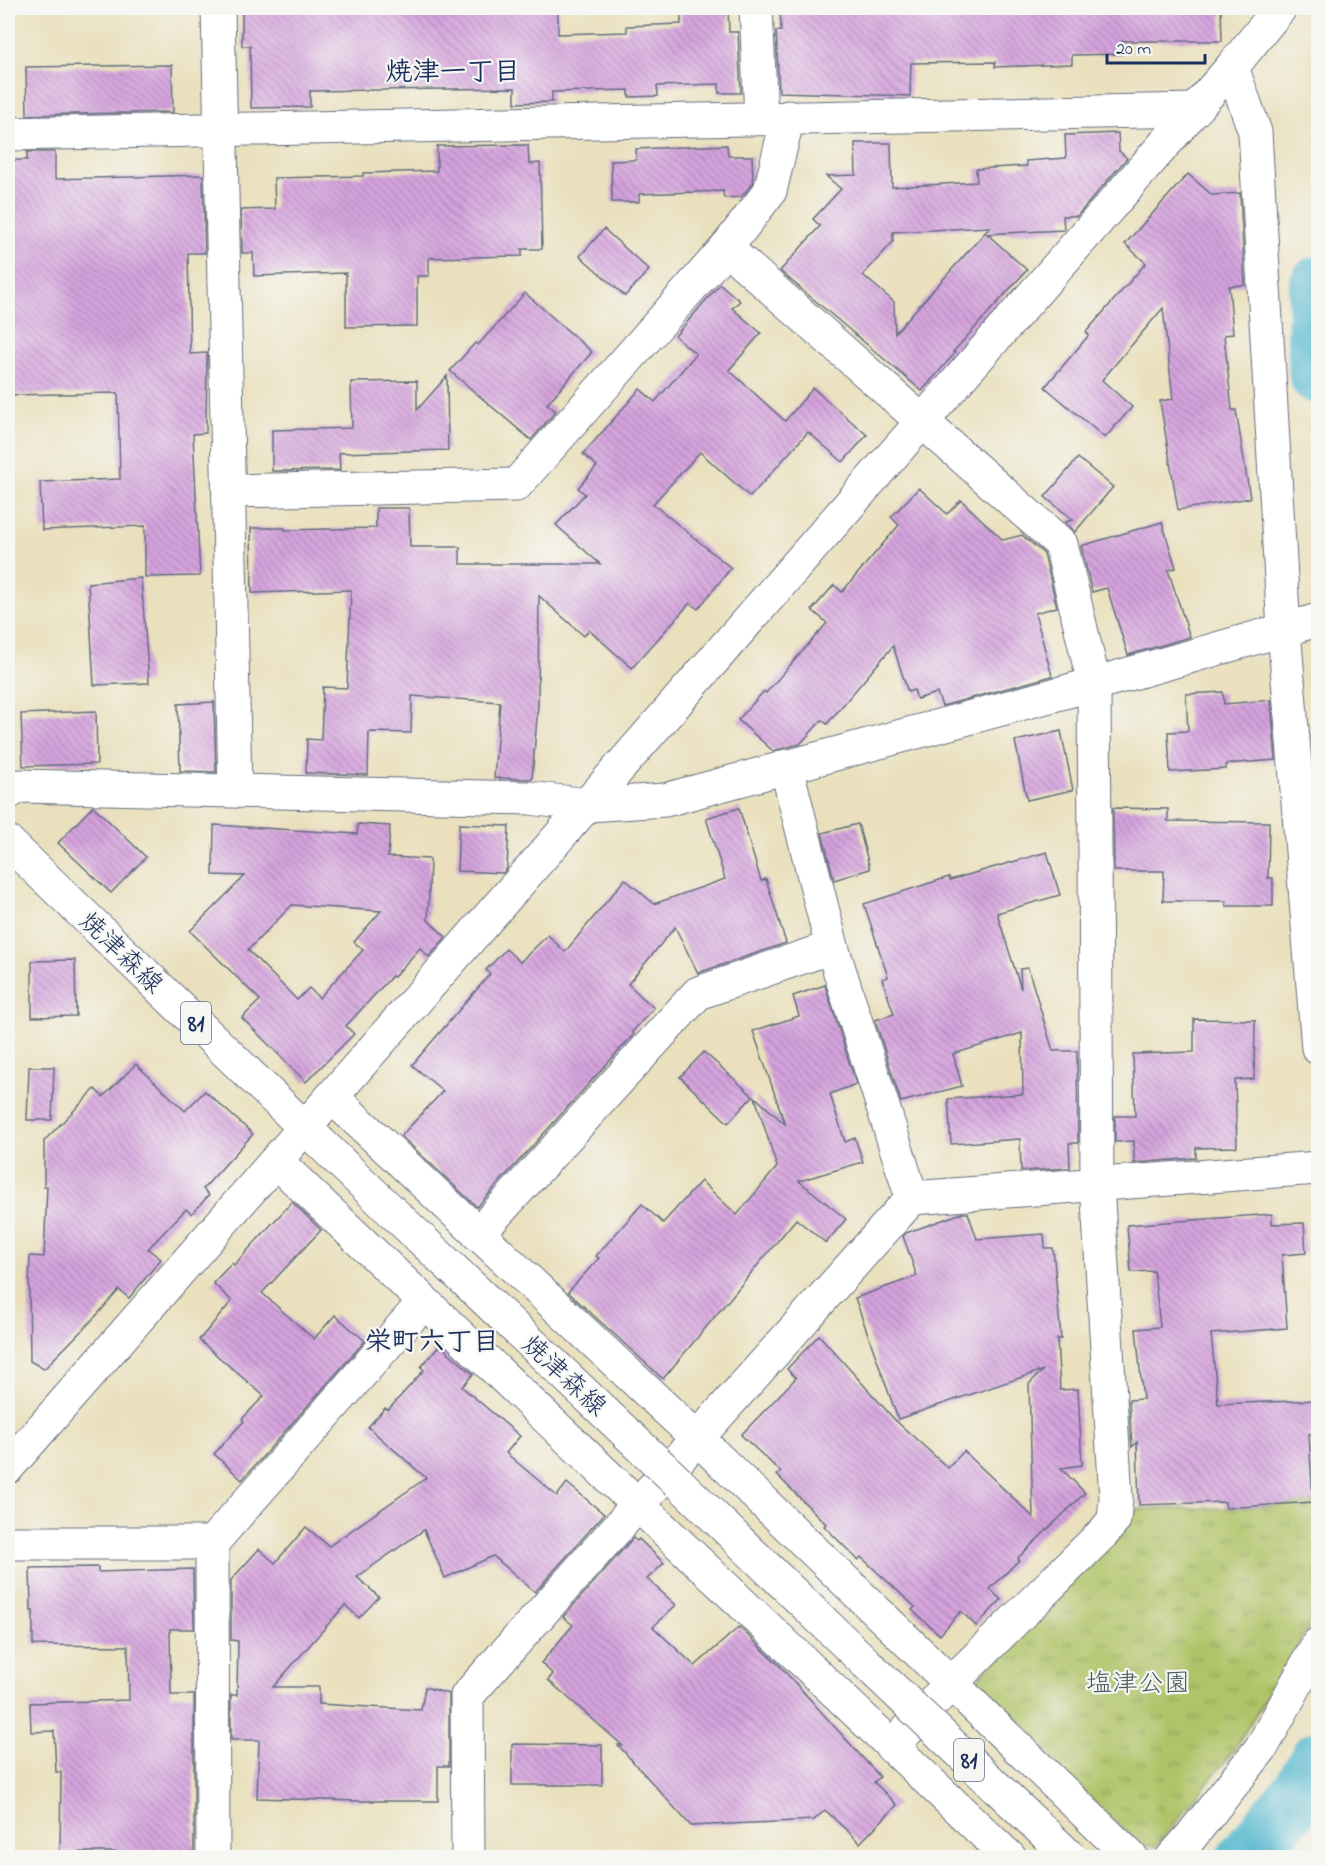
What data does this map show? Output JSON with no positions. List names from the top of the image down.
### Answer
{
  "streets": {
    "street": ["焼津森線", "81"]
  },
  "districts": ["焼津一丁目", "栄町六丁目"],
  "parks": ["塩津公園"],
  "scale_bar": "20 m"
}
